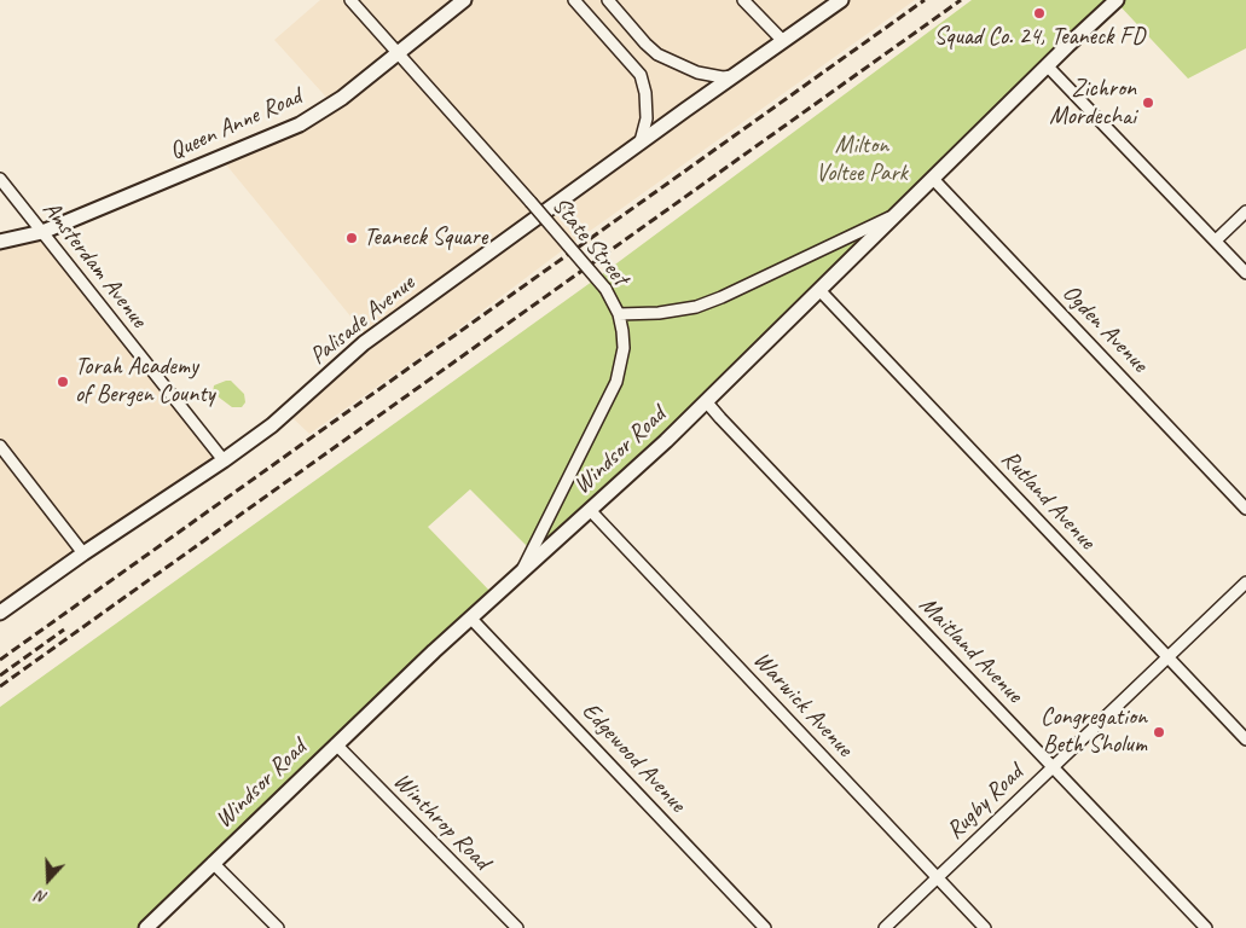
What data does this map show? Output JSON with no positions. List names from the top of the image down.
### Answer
{
  "streets": {
    "street": [
      "Queen Anne Road",
      "State Street",
      "Amsterdam Avenue",
      "Palisade Avenue",
      "Ogden Avenue",
      "Windsor Road",
      "Rutland Avenue",
      "Maitland Avenue",
      "Warwick Avenue",
      "Edgewood Avenue",
      "Rugby Road",
      "Winthrop Road"
    ]
  },
  "crossings": [
    ["Queen Anne Road", "State Street"],
    ["Queen Anne Road", "Amsterdam Avenue"],
    ["State Street", "Windsor Road"],
    ["Amsterdam Avenue", "Palisade Avenue"],
    ["Ogden Avenue", "Windsor Road"],
    ["Windsor Road", "Rutland Avenue"],
    ["Windsor Road", "Maitland Avenue"],
    ["Windsor Road", "Warwick Avenue"],
    ["Windsor Road", "Edgewood Avenue"],
    ["Windsor Road", "Winthrop Road"],
    ["Rutland Avenue", "Rugby Road"],
    ["Maitland Avenue", "Rugby Road"],
    ["Warwick Avenue", "Rugby Road"]
  ],
  "parks": ["Milton Voltee Park"],
  "places": [
    "Squad Co. 24, Teaneck FD",
    "Zichron Mordechai",
    "Teaneck Square",
    "Torah Academy of Bergen County",
    "Congregation Beth Sholum"
  ],
  "north": "bottom"
}
